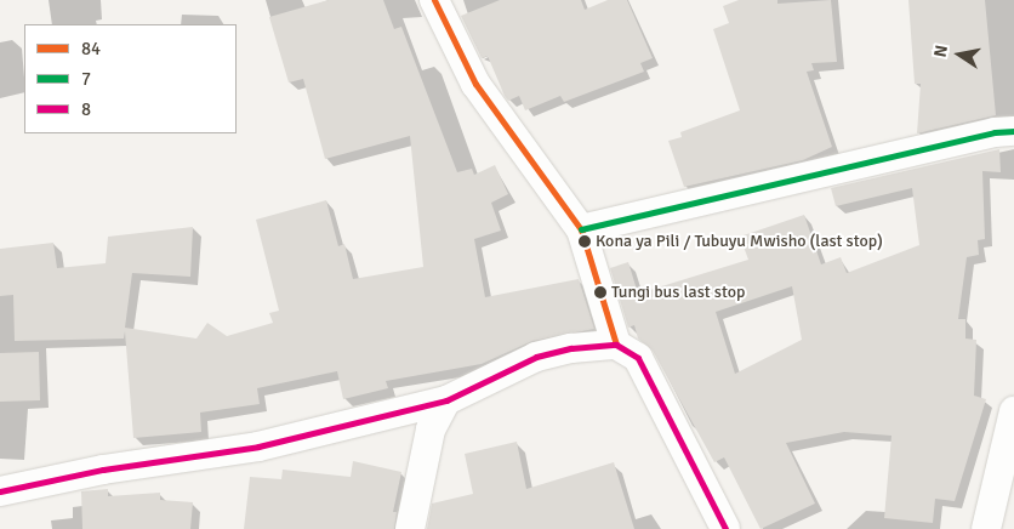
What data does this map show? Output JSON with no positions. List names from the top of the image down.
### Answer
{
  "places": ["Kona ya Pili / Tubuyu Mwisho (last stop)", "Tungi bus last stop"],
  "lines": ["transit line 84", "transit line 7", "transit line 8"],
  "legend": ["84", "7", "8"],
  "north": "left"
}
